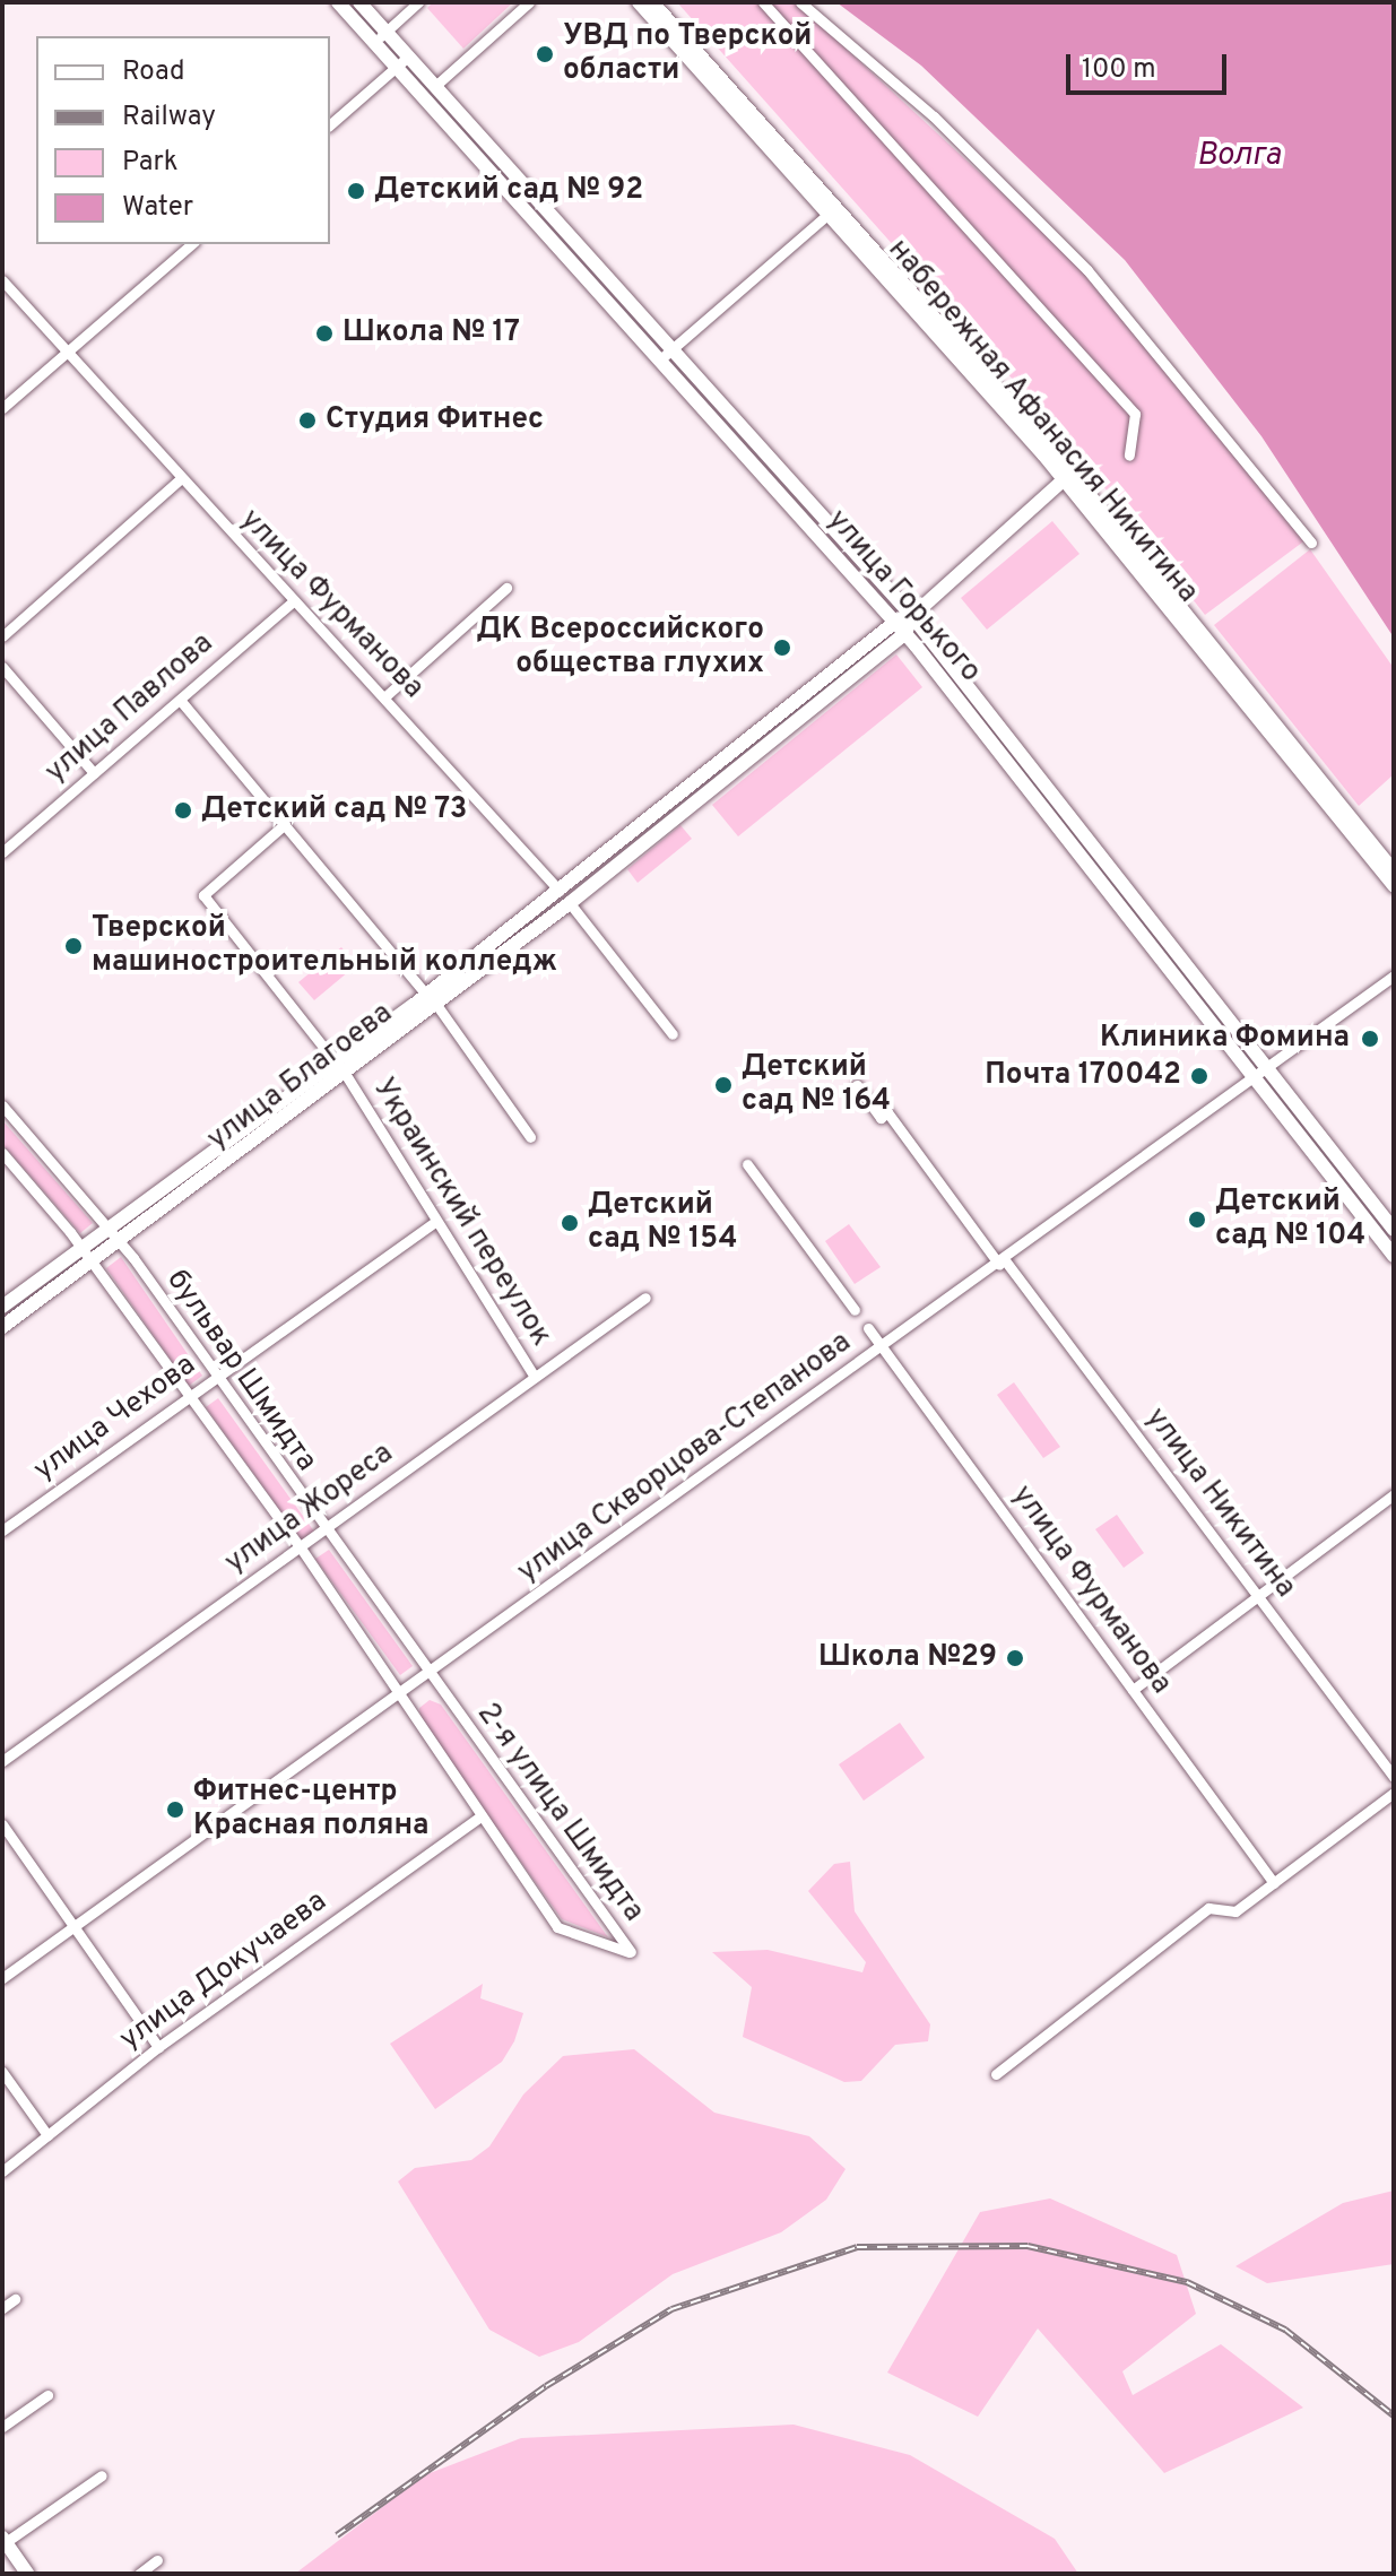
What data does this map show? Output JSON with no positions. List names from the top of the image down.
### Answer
{
  "streets": {
    "main road": ["набережная Афанасия Никитина", "улица Горького", "улица Благоева"],
    "street": [
      "улица Фурманова",
      "улица Павлова",
      "Украинский переулок",
      "бульвар Шмидта",
      "улица Чехова",
      "улица Скворцова-Степанова",
      "улица Никитина",
      "улица Жореса",
      "2-я улица Шмидта",
      "улица Докучаева"
    ]
  },
  "crossings": [
    ["набережная Афанасия Никитина", "улица Благоева"],
    ["улица Горького", "улица Благоева"],
    ["улица Горького", "улица Скворцова-Степанова"],
    ["улица Фурманова", "улица Павлова"],
    ["улица Фурманова", "улица Благоева"],
    ["улица Фурманова", "улица Скворцова-Степанова"],
    ["улица Благоева", "Украинский переулок"],
    ["улица Благоева", "бульвар Шмидта"],
    ["Украинский переулок", "улица Чехова"],
    ["Украинский переулок", "улица Жореса"],
    ["бульвар Шмидта", "улица Чехова"],
    ["бульвар Шмидта", "улица Скворцова-Степанова"],
    ["бульвар Шмидта", "улица Жореса"],
    ["бульвар Шмидта", "2-я улица Шмидта"],
    ["улица Скворцова-Степанова", "улица Никитина"],
    ["улица Скворцова-Степанова", "2-я улица Шмидта"],
    ["2-я улица Шмидта", "улица Докучаева"]
  ],
  "water": ["Волга"],
  "places": [
    "УВД по Тверской области",
    "Детский сад № 92",
    "Школа № 17",
    "Студия Фитнес",
    "ДК Всероссийского общества глухих",
    "Детский сад № 73",
    "Тверской машиностроительный колледж",
    "Клиника Фомина",
    "Почта 170042",
    "Детский сад № 164",
    "Детский сад № 104",
    "Детский сад № 154",
    "Школа №29",
    "Фитнес-центр Красная поляна"
  ],
  "legend": [
    "Road",
    "Railway",
    "Park",
    "Water"
  ],
  "scale_bar": "100 m"
}
